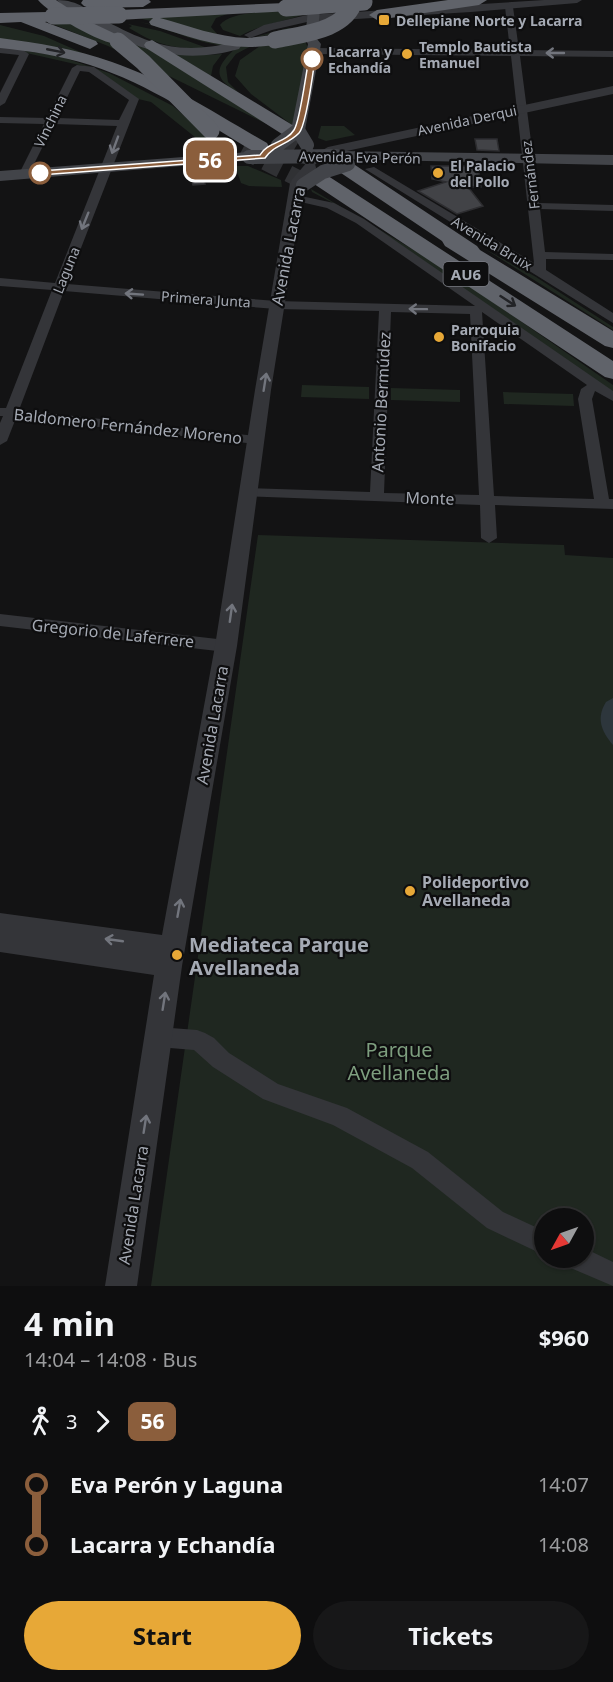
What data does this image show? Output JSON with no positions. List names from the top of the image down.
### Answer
{
  "streets": {
    "highway": ["AU6"],
    "main road": ["Avenida Eva Perón"],
    "street": [
      "Avenida Derqui",
      "Vinchina",
      "Fernández",
      "Avenida Bruix",
      "Avenida Lacarra",
      "Laguna",
      "Primera Junta",
      "Antonio Bermúdez",
      "Baldomero Fernández Moreno",
      "Monte",
      "Gregorio de Laferrere"
    ]
  },
  "crossings": [
    ["Avenida Derqui", "Avenida Eva Perón"],
    ["Avenida Derqui", "Fernández"],
    ["Avenida Derqui", "Avenida Lacarra"],
    ["Avenida Derqui", "AU6"],
    ["Vinchina", "Laguna"],
    ["Avenida Eva Perón", "Fernández"],
    ["Avenida Eva Perón", "Avenida Lacarra"],
    ["Avenida Eva Perón", "AU6"],
    ["Fernández", "Avenida Bruix"],
    ["Avenida Lacarra", "AU6"],
    ["Avenida Lacarra", "Primera Junta"],
    ["Avenida Lacarra", "Baldomero Fernández Moreno"],
    ["Avenida Lacarra", "Monte"],
    ["Avenida Lacarra", "Gregorio de Laferrere"],
    ["Laguna", "Primera Junta"],
    ["Laguna", "Baldomero Fernández Moreno"],
    ["Primera Junta", "Antonio Bermúdez"],
    ["Antonio Bermúdez", "Monte"]
  ],
  "one_way": ["Avenida Lacarra", "Laguna", "Primera Junta"],
  "parks": ["Parque Avellaneda"],
  "places": {
    "transit": ["Dellepiane Norte y Lacarra"],
    "other": [
      "Templo Bautista Emanuel",
      "Lacarra y Echandía",
      "El Palacio del Pollo",
      "Parroquia Bonifacio",
      "Polideportivo Avellaneda",
      "Mediateca Parque Avellaneda"
    ]
  },
  "lines": ["bus line 56"],
  "north": "bottom left",
  "page": {
    "on_map": "56",
    "heading": ["4 min", "14:04 – 14:08 · Bus", "$960"],
    "legs": ["3", "56"],
    "list": [
      {
        "name": "Eva Perón y Laguna",
        "value": "14:07"
      },
      {
        "name": "Lacarra y Echandía",
        "value": "14:08"
      }
    ],
    "buttons": ["Start", "Tickets"]
  }
}
